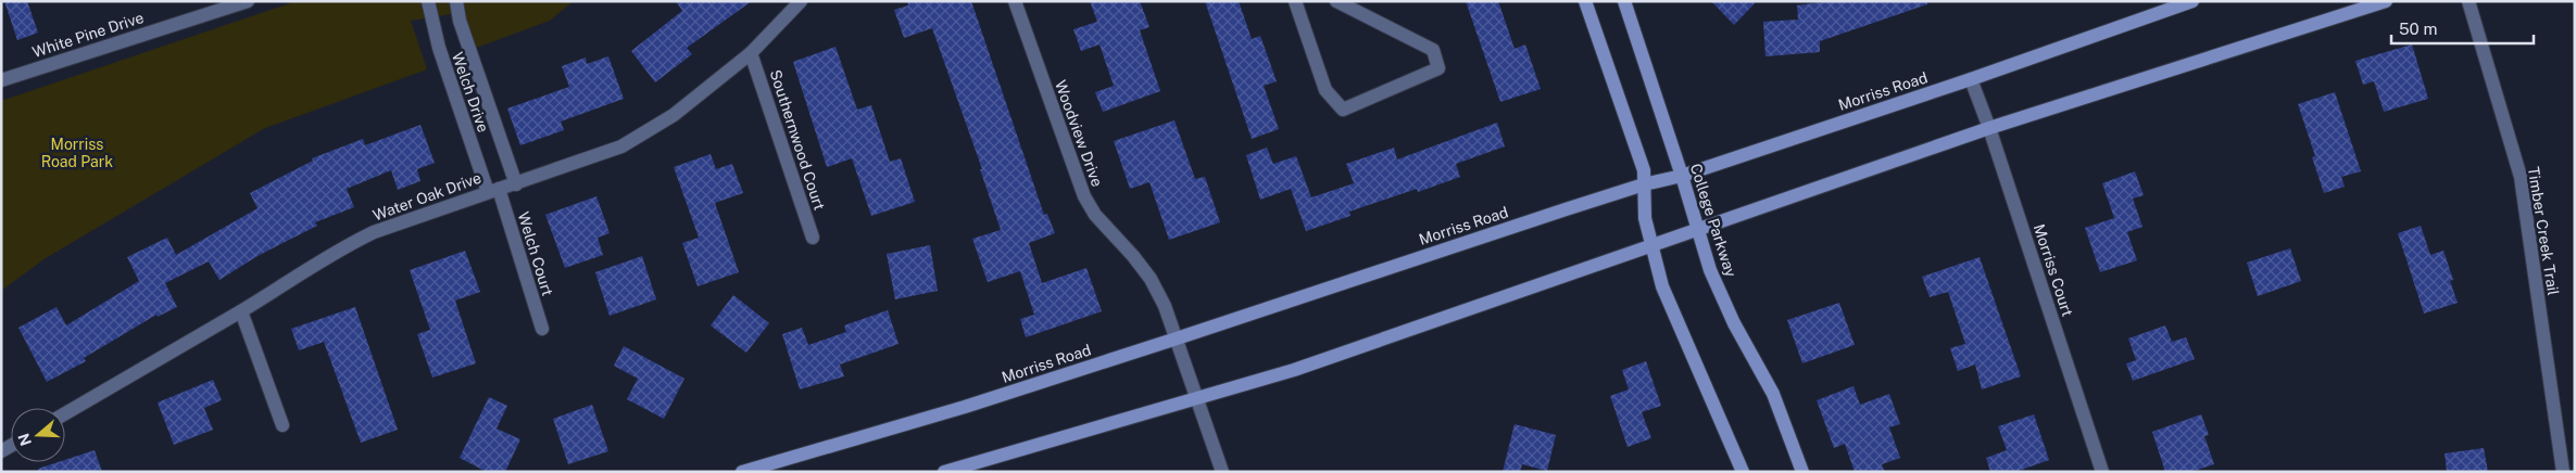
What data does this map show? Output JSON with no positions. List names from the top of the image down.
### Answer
{
  "streets": {
    "main road": ["Morriss Road", "College Parkway"],
    "street": [
      "White Pine Drive",
      "Welch Drive",
      "Woodview Drive",
      "Southernwood Court",
      "Water Oak Drive",
      "Timber Creek Trail",
      "Welch Court",
      "Morriss Court"
    ]
  },
  "crossings": [
    ["Morriss Road", "Woodview Drive"],
    ["Morriss Road", "College Parkway"],
    ["Morriss Road", "Morriss Court"],
    ["Welch Drive", "Water Oak Drive"],
    ["Welch Drive", "Welch Court"],
    ["Southernwood Court", "Water Oak Drive"],
    ["Water Oak Drive", "Welch Court"]
  ],
  "parks": ["Morriss Road Park"],
  "scale_bar": "50 m",
  "north": "left"
}
